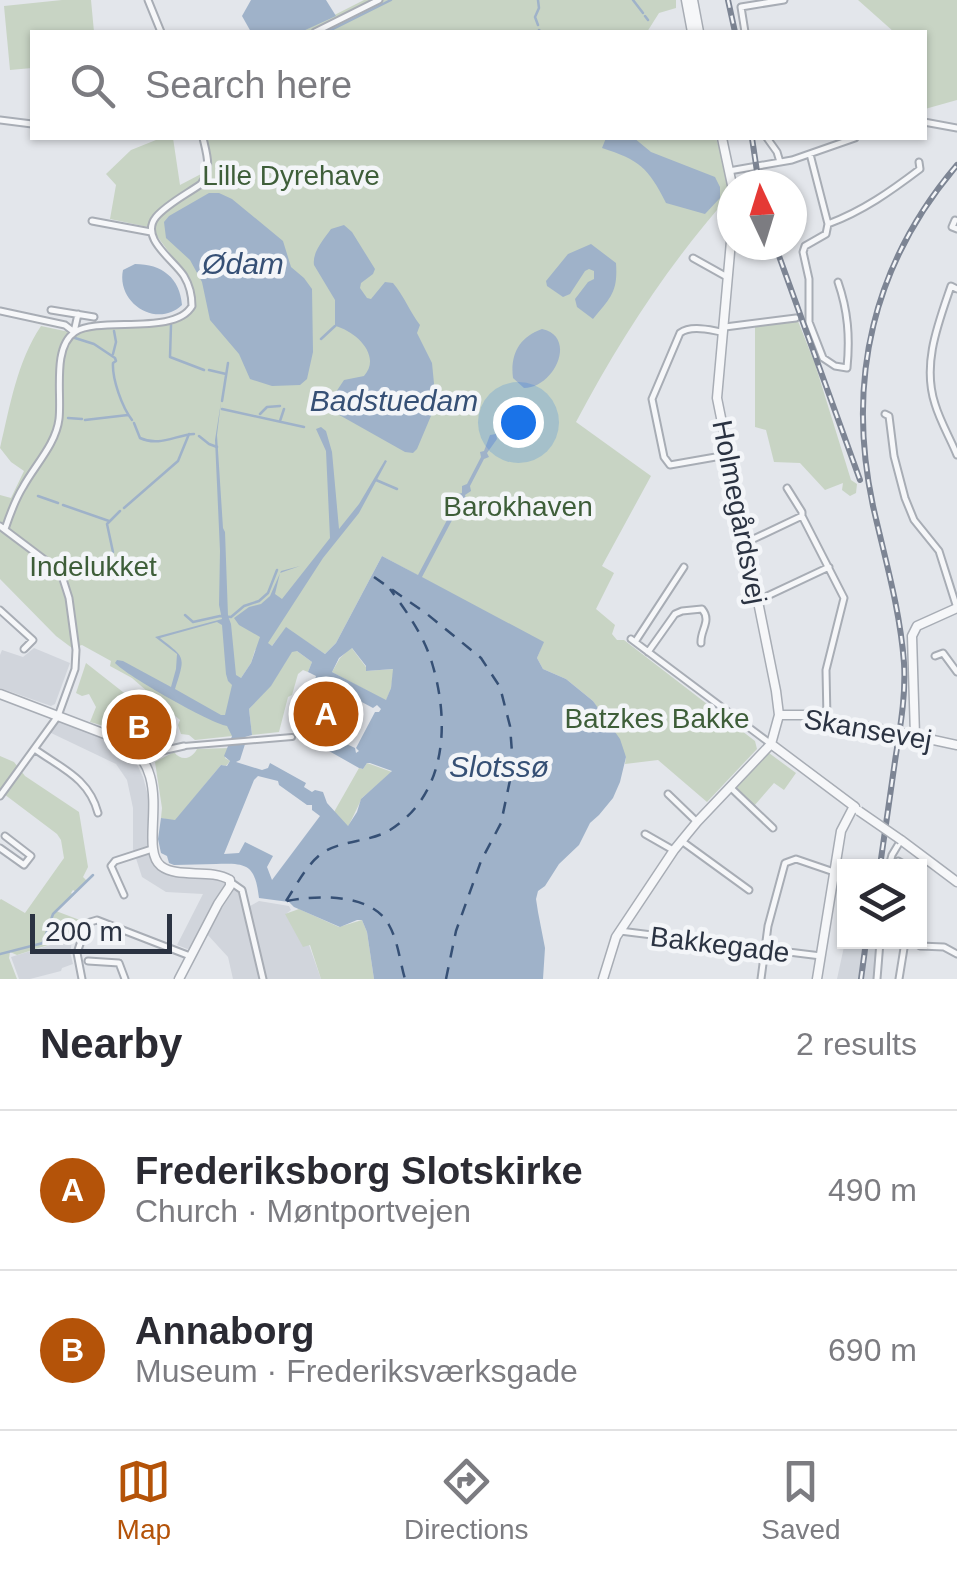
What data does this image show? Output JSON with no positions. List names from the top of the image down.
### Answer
{
  "streets": {
    "street": ["Holmegårdsvej", "Skansevej", "Bakkegade"]
  },
  "crossings": [
    ["Holmegårdsvej", "Skansevej"]
  ],
  "water": ["Ødam", "Badstuedam", "Slotssø"],
  "parks": [
    "Lille Dyrehave",
    "Barokhaven",
    "Indelukket",
    "Batzkes Bakke"
  ],
  "scale_bar": "200 m",
  "north": "top",
  "page": {
    "search": "Search here",
    "pins": ["A", "B"],
    "scale": "200 m",
    "heading": ["Nearby", "2 results"],
    "list": [
      {
        "mark": "A",
        "name": "Frederiksborg Slotskirke",
        "note": "Church · Møntportvejen",
        "value": "490 m"
      },
      {
        "mark": "B",
        "name": "Annaborg",
        "note": "Museum · Frederiksværksgade",
        "value": "690 m"
      }
    ],
    "nav": ["Map", "Directions", "Saved"]
  }
}
